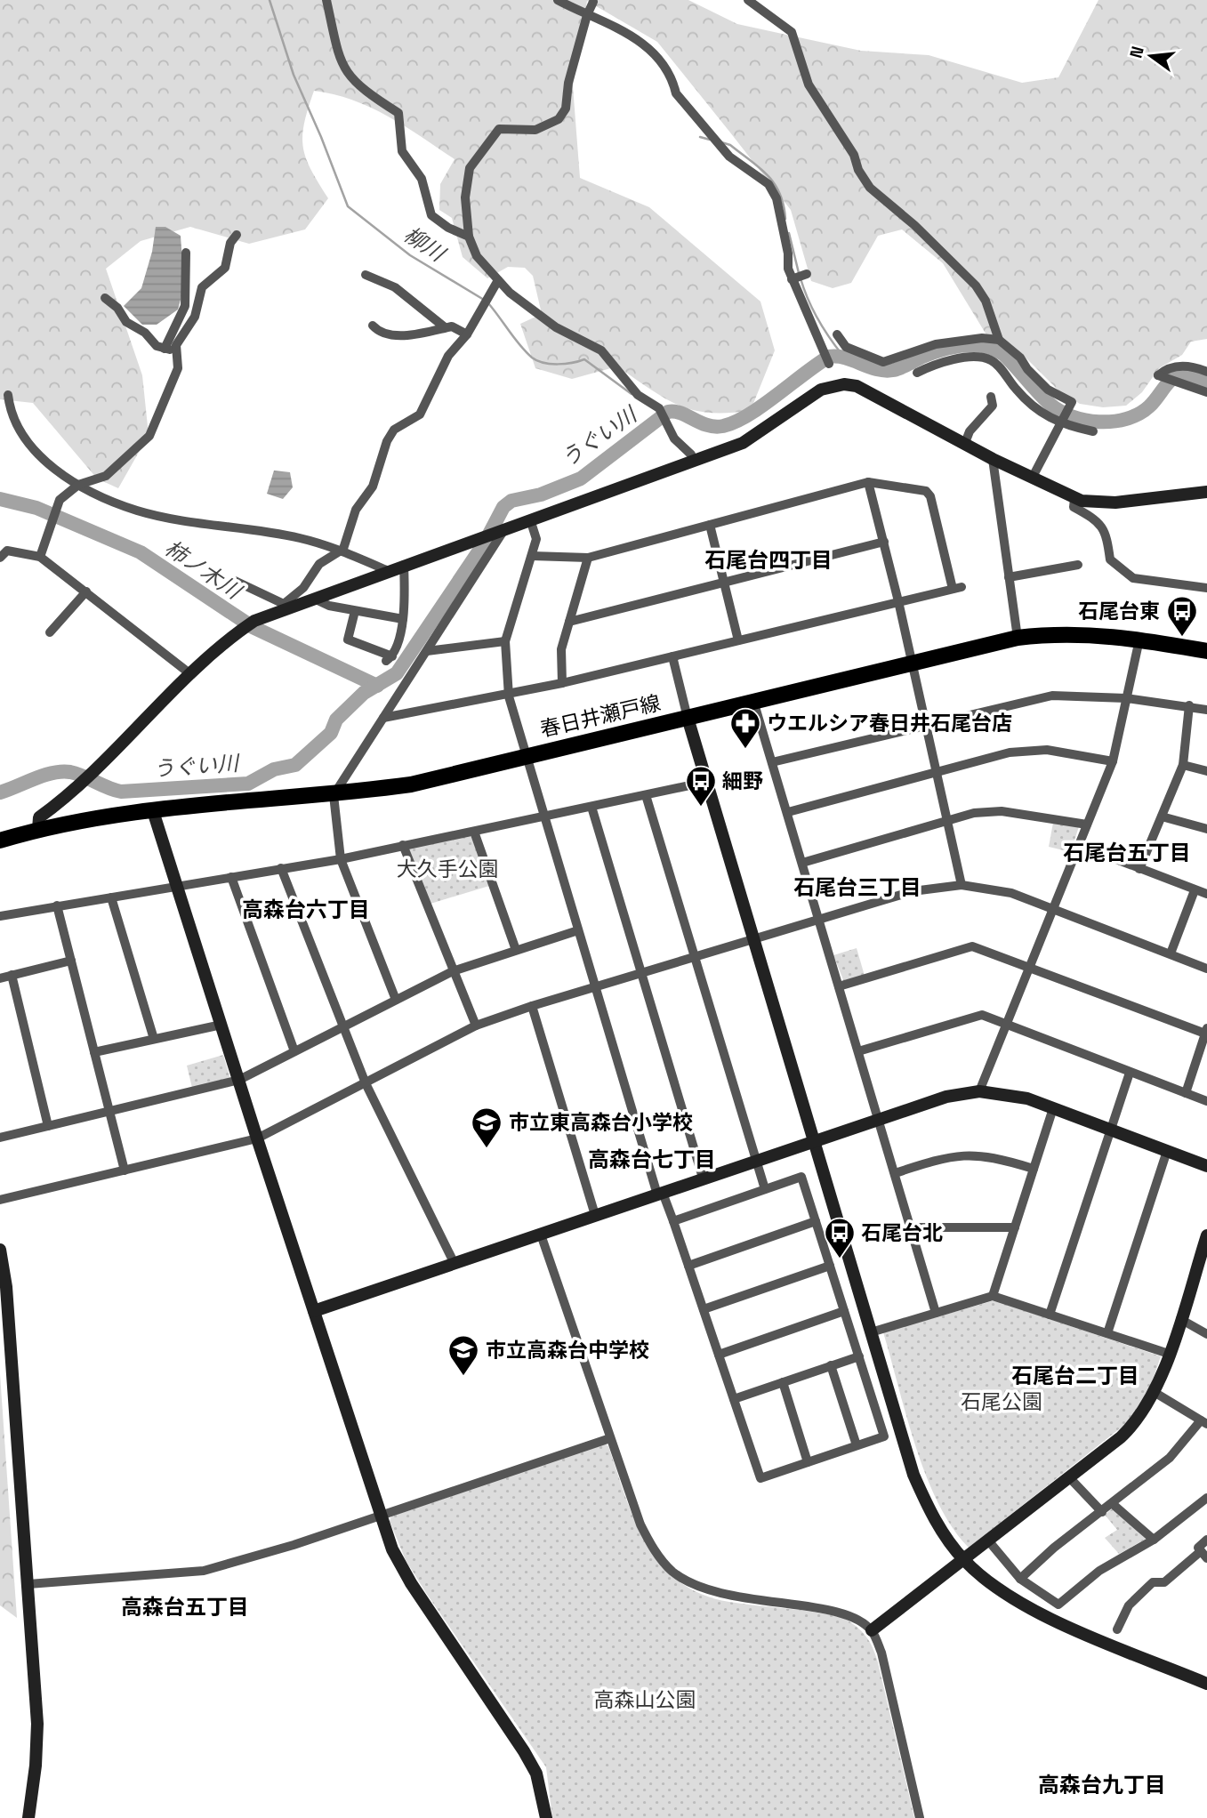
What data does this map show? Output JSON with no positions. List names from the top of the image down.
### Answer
{
  "streets": {
    "main road": ["春日井瀬戸線"]
  },
  "districts": [
    "石尾台四丁目",
    "石尾台五丁目",
    "石尾台三丁目",
    "高森台六丁目",
    "高森台七丁目",
    "石尾台二丁目",
    "高森台五丁目",
    "高森台九丁目"
  ],
  "water": ["柳川", "うぐい川", "柿ノ木川"],
  "parks": ["大久手公園", "石尾公園", "高森山公園"],
  "places": {
    "bus stop": ["石尾台東", "細野", "石尾台北"],
    "pharmacy": ["ウエルシア春日井石尾台店"],
    "school or university": ["市立東高森台小学校", "市立高森台中学校"]
  },
  "north": "left"
}
